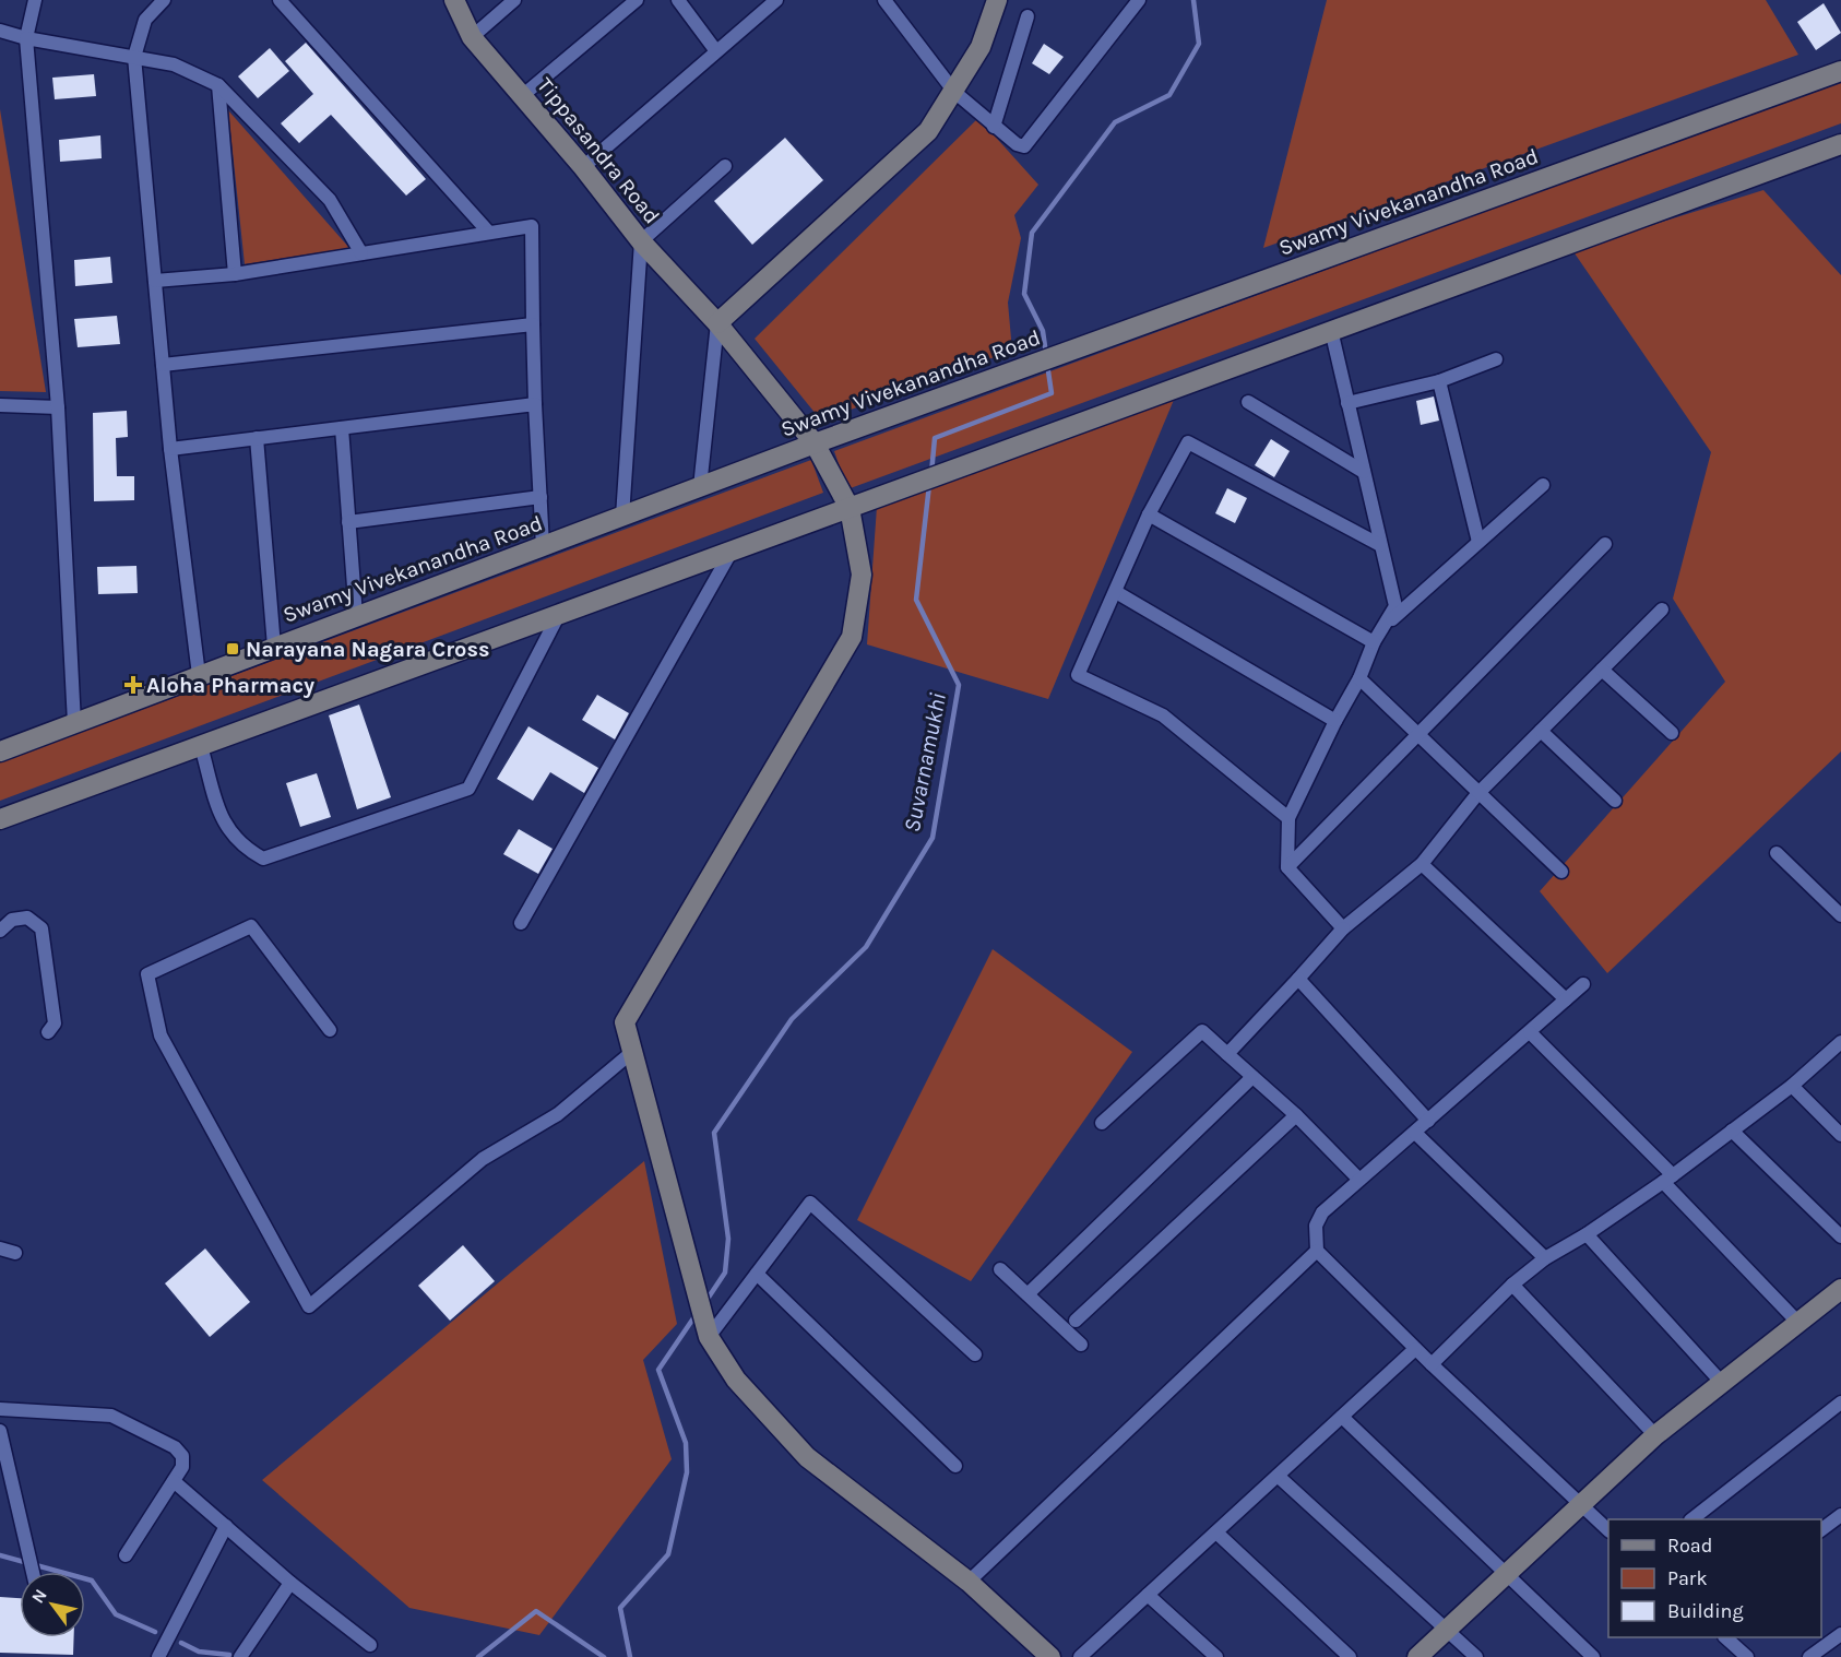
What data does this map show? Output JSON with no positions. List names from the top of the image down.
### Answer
{
  "streets": {
    "main road": ["Tippasandra Road", "Swamy Vivekanandha Road"]
  },
  "crossings": [
    ["Tippasandra Road", "Swamy Vivekanandha Road"]
  ],
  "water": ["Suvarnamukhi"],
  "places": {
    "transit": ["Narayana Nagara Cross"],
    "health": ["Aloha Pharmacy"]
  },
  "legend": ["Road", "Park", "Building"],
  "north": "top left"
}
